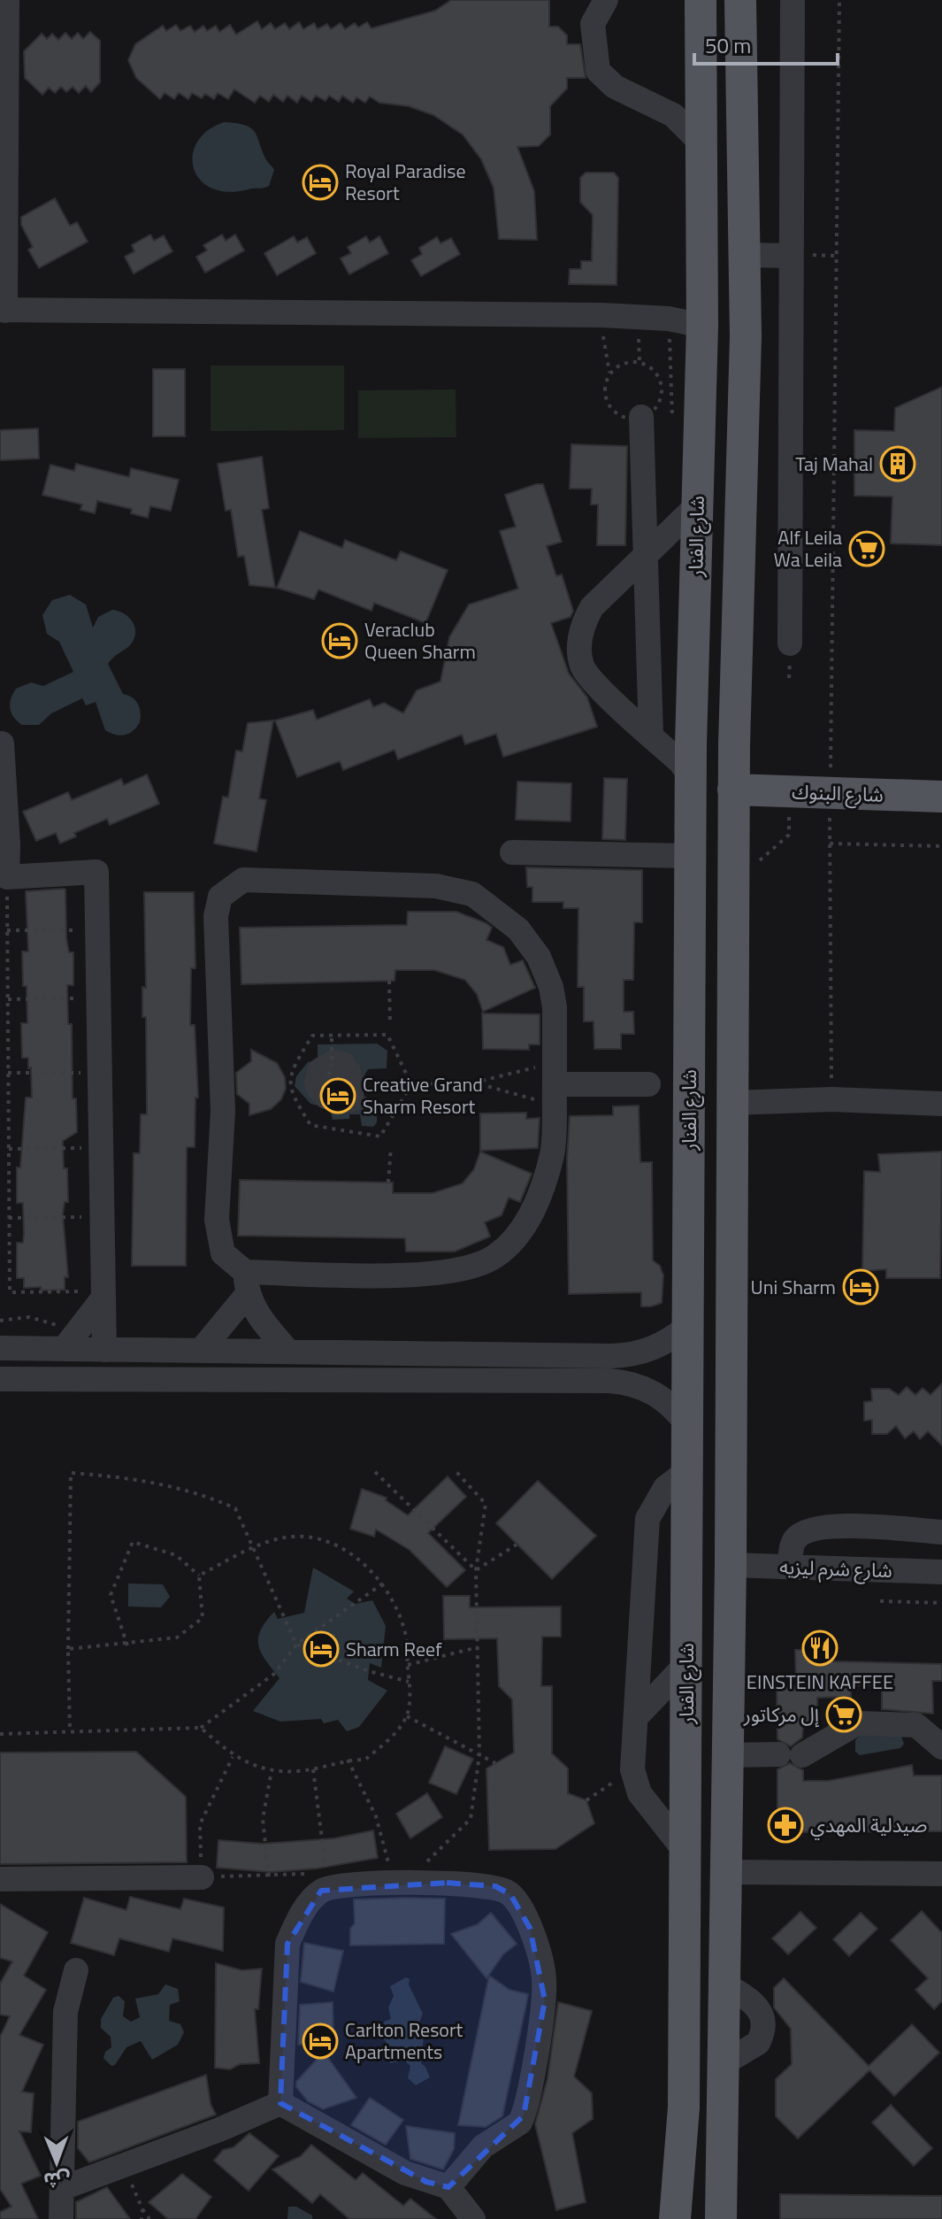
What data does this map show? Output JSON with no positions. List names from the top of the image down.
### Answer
{
  "streets": {
    "main road": ["شارع الفنار", "شارع البنوك"],
    "street": ["شارع شرم ليزيه"]
  },
  "places": {
    "hotel": [
      "Royal Paradise Resort",
      "Veraclub Queen Sharm",
      "Creative Grand Sharm Resort",
      "Uni Sharm",
      "Sharm Reef",
      "Carlton Resort Apartments"
    ],
    "building": ["Taj Mahal"],
    "supermarket": ["Alf Leila Wa Leila", "إل مركاتور"],
    "restaurant": ["EINSTEIN KAFFEE"],
    "pharmacy": ["صيدلية المهدي"]
  },
  "scale_bar": "50 m",
  "north": "bottom"
}
